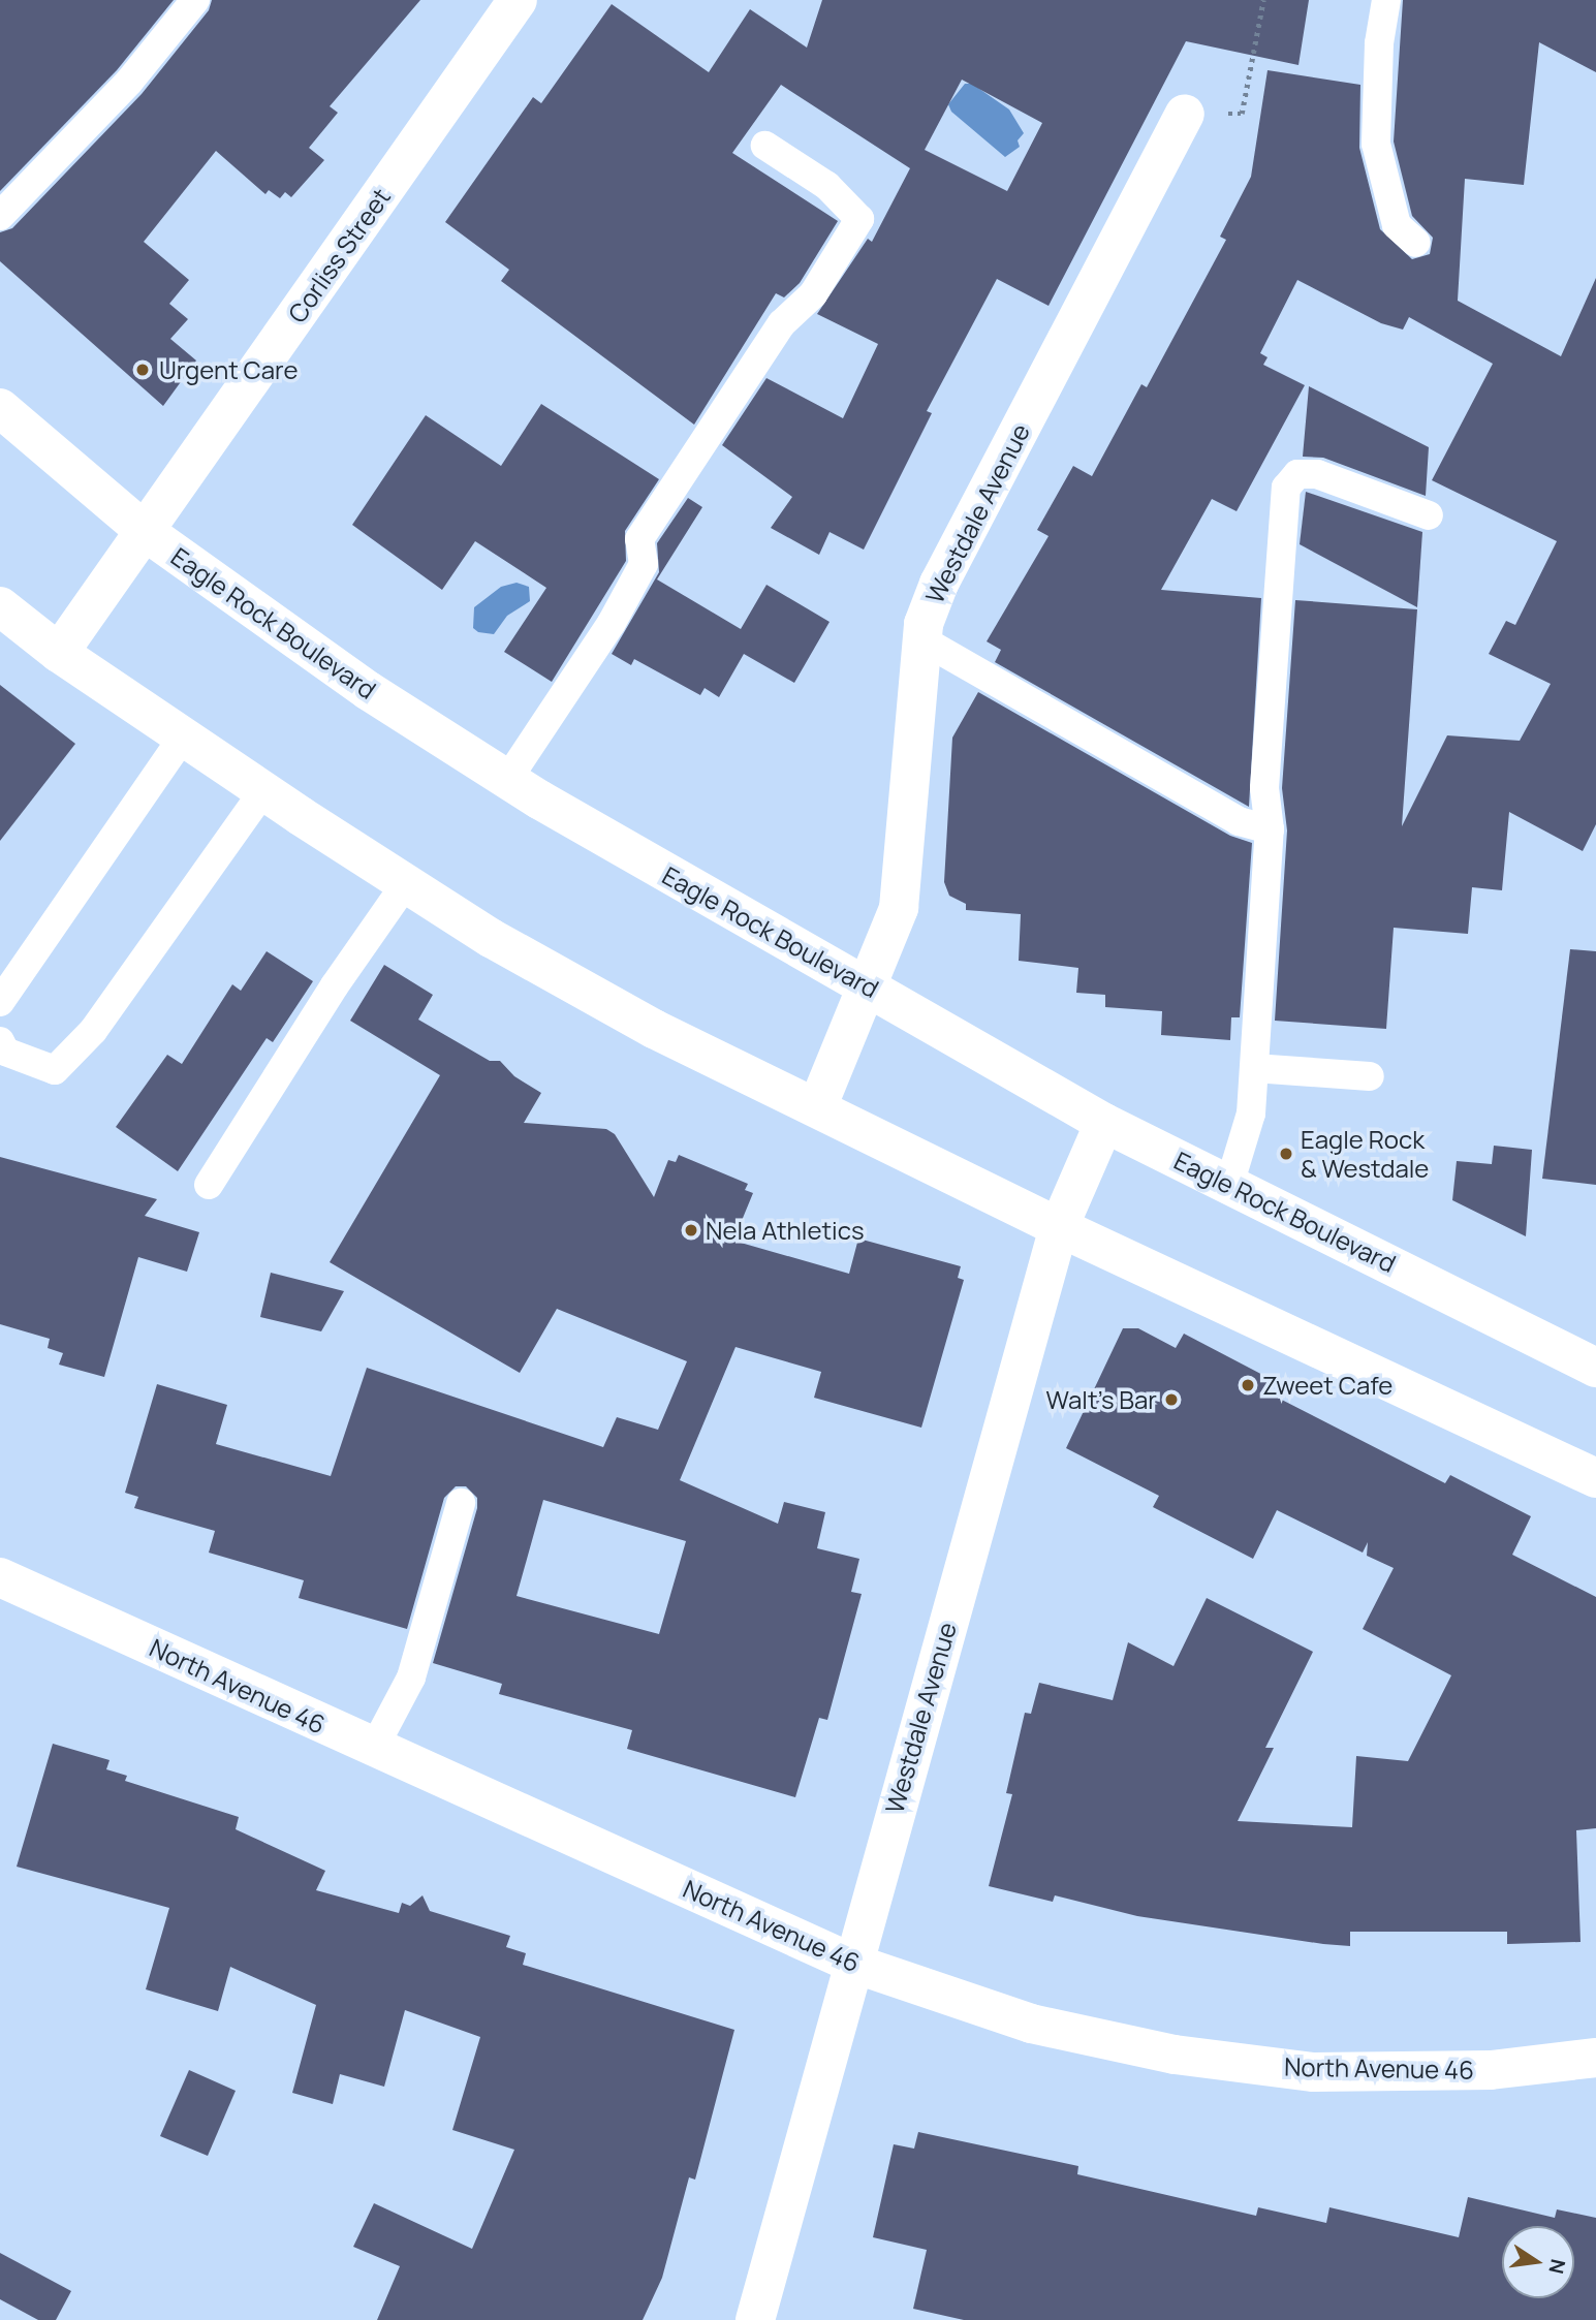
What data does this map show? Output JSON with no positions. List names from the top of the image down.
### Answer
{
  "streets": {
    "street": [
      "Corliss Street",
      "Westdale Avenue",
      "Eagle Rock Boulevard",
      "North Avenue 46"
    ]
  },
  "crossings": [
    ["Corliss Street", "Eagle Rock Boulevard"],
    ["Westdale Avenue", "Eagle Rock Boulevard"],
    ["Westdale Avenue", "North Avenue 46"]
  ],
  "places": [
    "Urgent Care",
    "Eagle Rock & Westdale",
    "Nela Athletics",
    "Zweet Cafe",
    "Walt's Bar"
  ],
  "north": "right"
}
